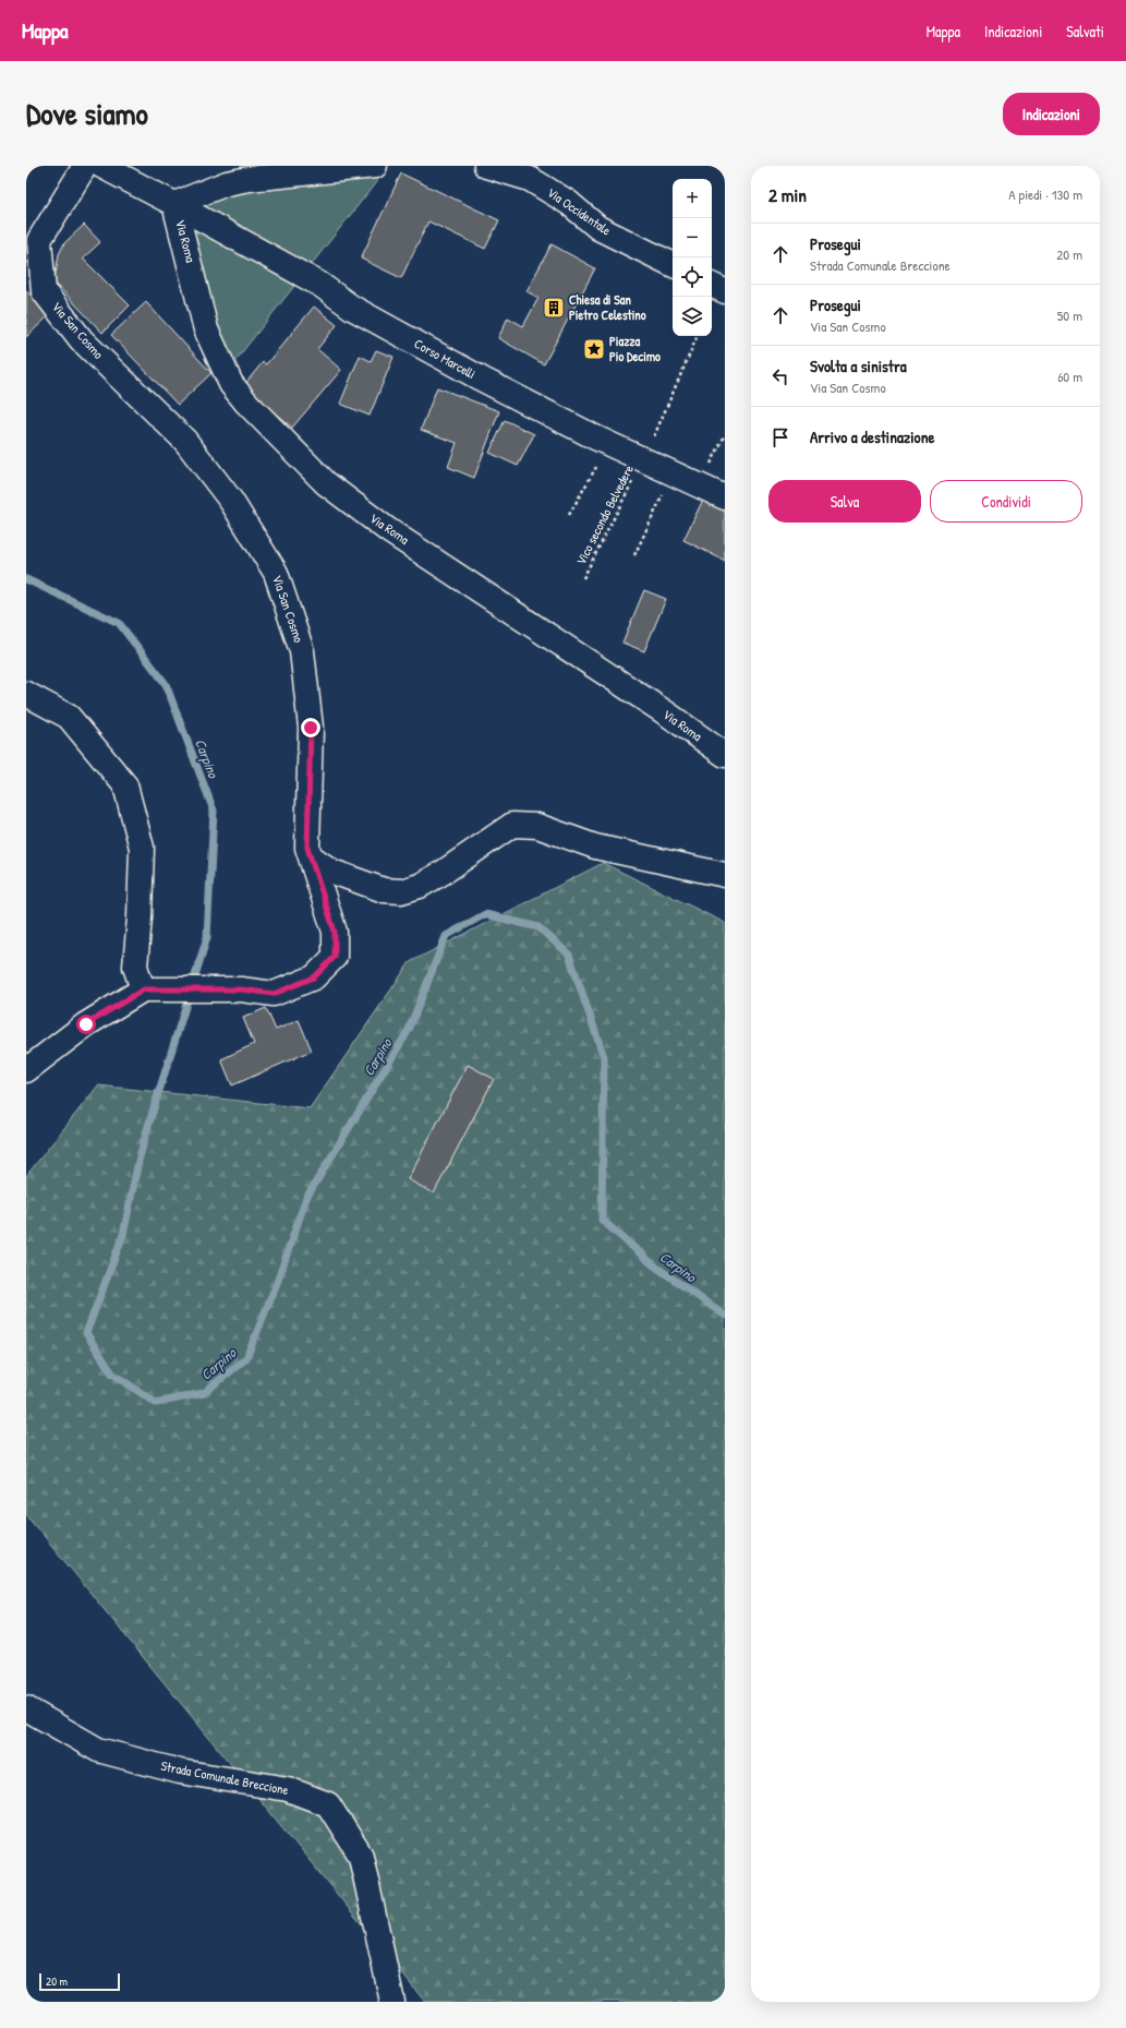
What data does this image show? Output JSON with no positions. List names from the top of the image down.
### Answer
{
  "streets": {
    "street": [
      "Via Occidentale",
      "Via Roma",
      "Via San Cosmo",
      "Corso Marcelli",
      "Strada Comunale Breccione"
    ],
    "path": ["Vico secondo Belvedere"]
  },
  "crossings": [
    ["Via Roma", "Corso Marcelli"],
    ["Corso Marcelli", "Vico secondo Belvedere"]
  ],
  "water": ["Carpino"],
  "places": {
    "building": ["Chiesa di San Pietro Celestino"],
    "place": ["Piazza Pio Decimo"]
  },
  "scale_bar": "20 m",
  "page": {
    "header": "Mappa",
    "nav": ["Mappa", "Indicazioni", "Salvati"],
    "title": "Dove siamo",
    "buttons": [
      "Indicazioni",
      ["Salva", "Condividi"]
    ],
    "heading": ["2 min", "A piedi · 130 m"],
    "map_buttons": ["+", "−"],
    "list": [
      ["Prosegui", "Strada Comunale Breccione", "20 m"],
      ["Prosegui", "Via San Cosmo", "50 m"],
      ["Svolta a sinistra", "Via San Cosmo", "60 m"],
      "Arrivo a destinazione"
    ],
    "scale": "20 m"
  }
}
